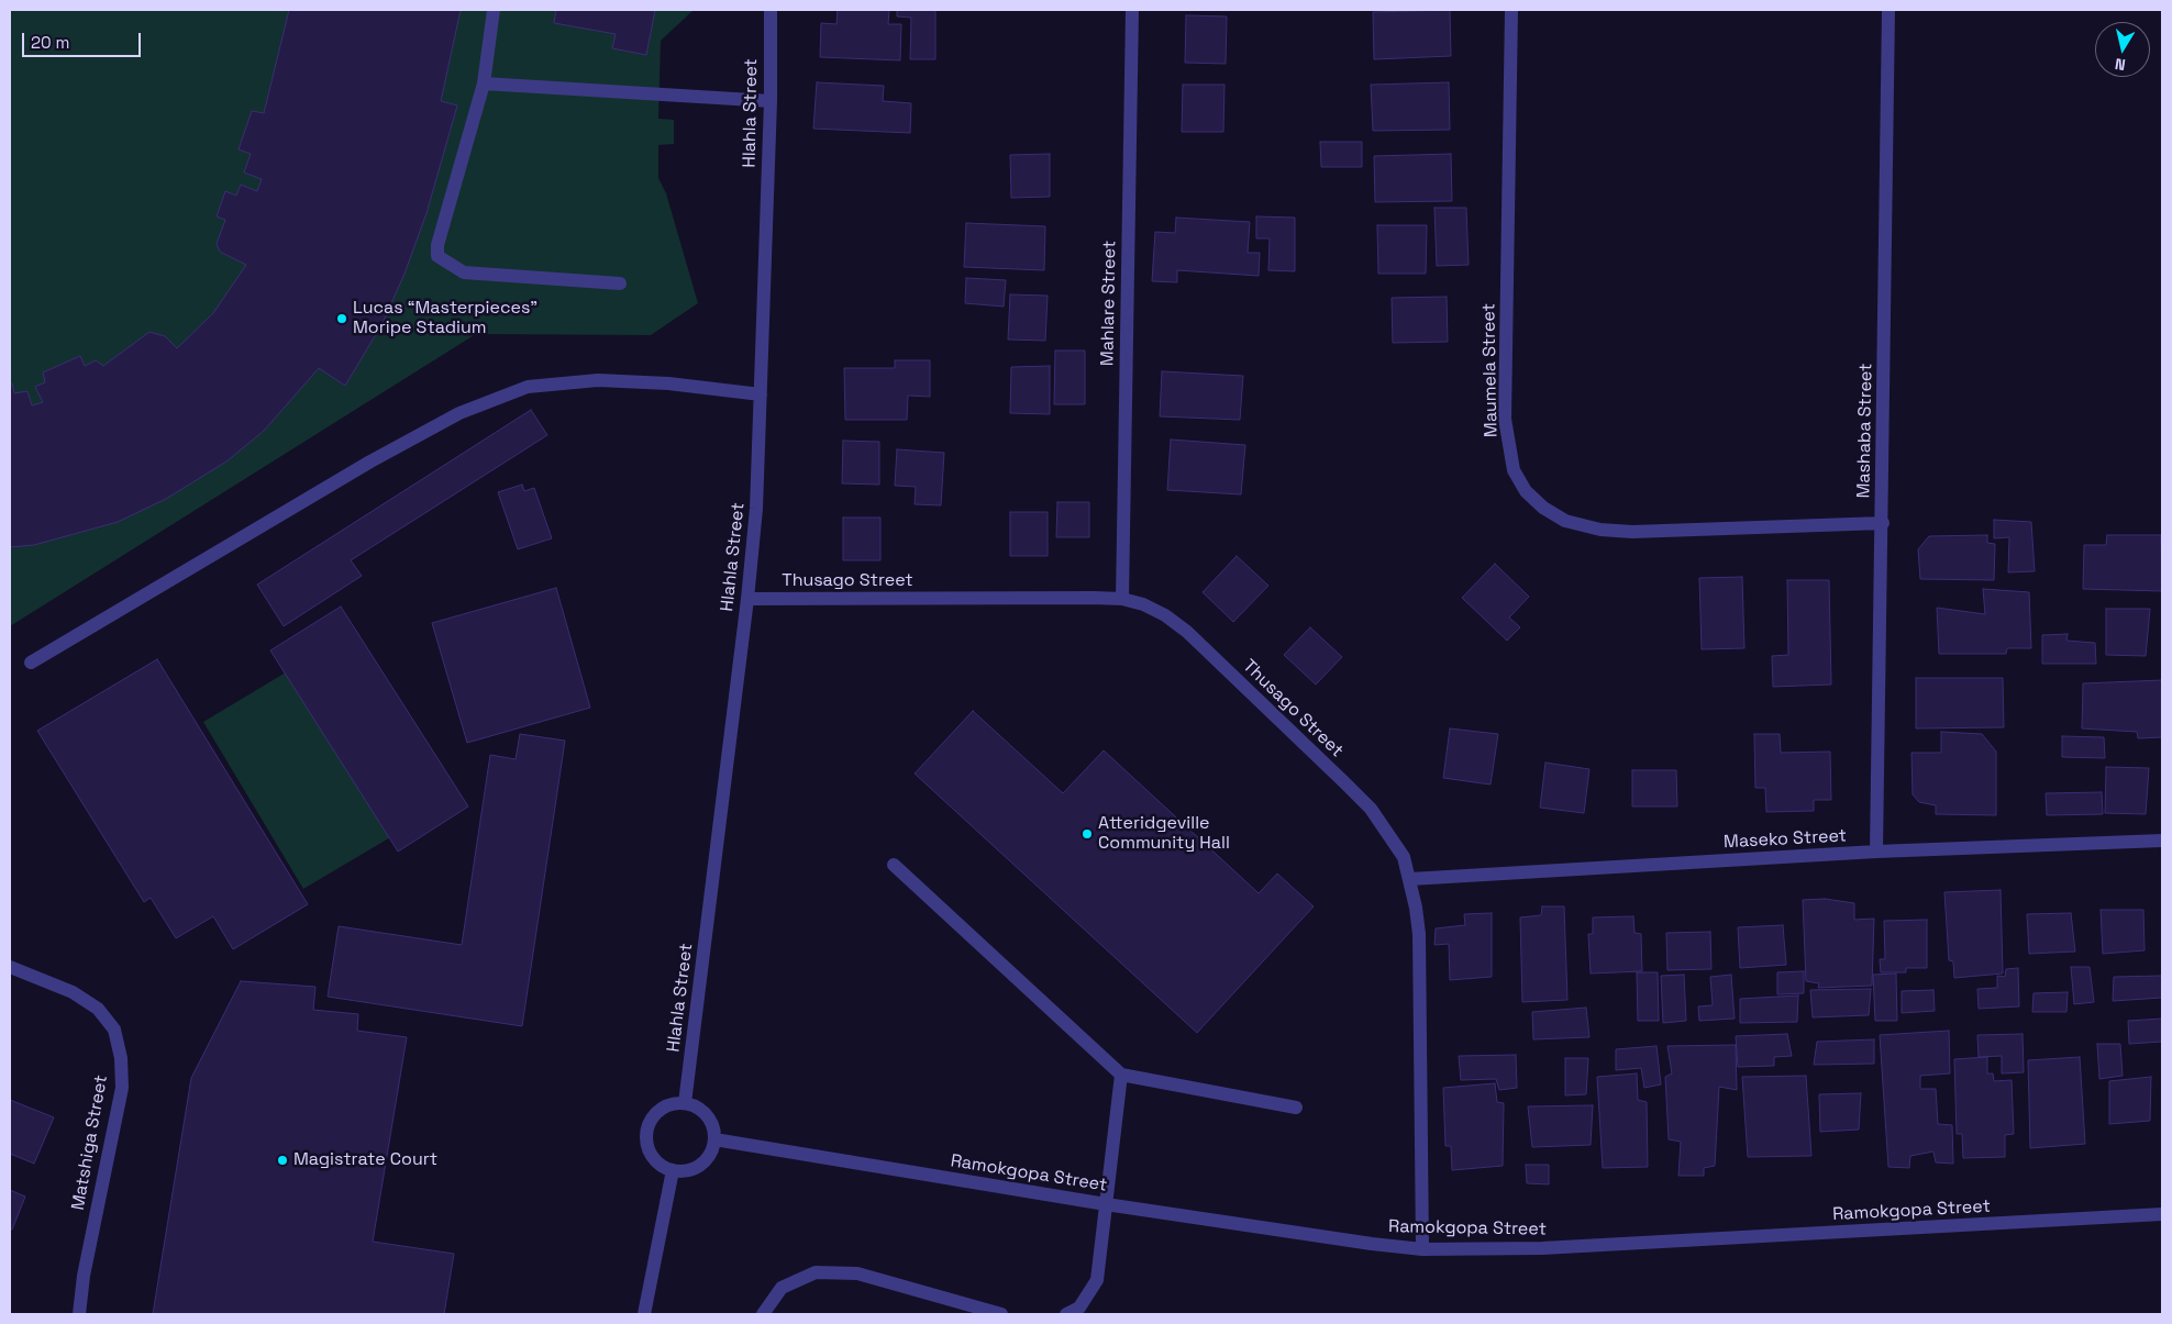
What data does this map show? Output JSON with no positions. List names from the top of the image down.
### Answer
{
  "streets": {
    "street": [
      "Hlahla Street",
      "Mahlare Street",
      "Maumela Street",
      "Mashaba Street",
      "Thusago Street",
      "Maseko Street",
      "Matshiga Street",
      "Ramokgopa Street"
    ]
  },
  "crossings": [
    ["Hlahla Street", "Thusago Street"],
    ["Hlahla Street", "Ramokgopa Street"],
    ["Mahlare Street", "Thusago Street"],
    ["Maumela Street", "Mashaba Street"],
    ["Mashaba Street", "Maseko Street"],
    ["Thusago Street", "Maseko Street"],
    ["Thusago Street", "Ramokgopa Street"]
  ],
  "places": ["Lucas “Masterpieces” Moripe Stadium", "Atteridgeville Community Hall", "Magistrate Court"],
  "scale_bar": "20 m",
  "north": "bottom"
}
